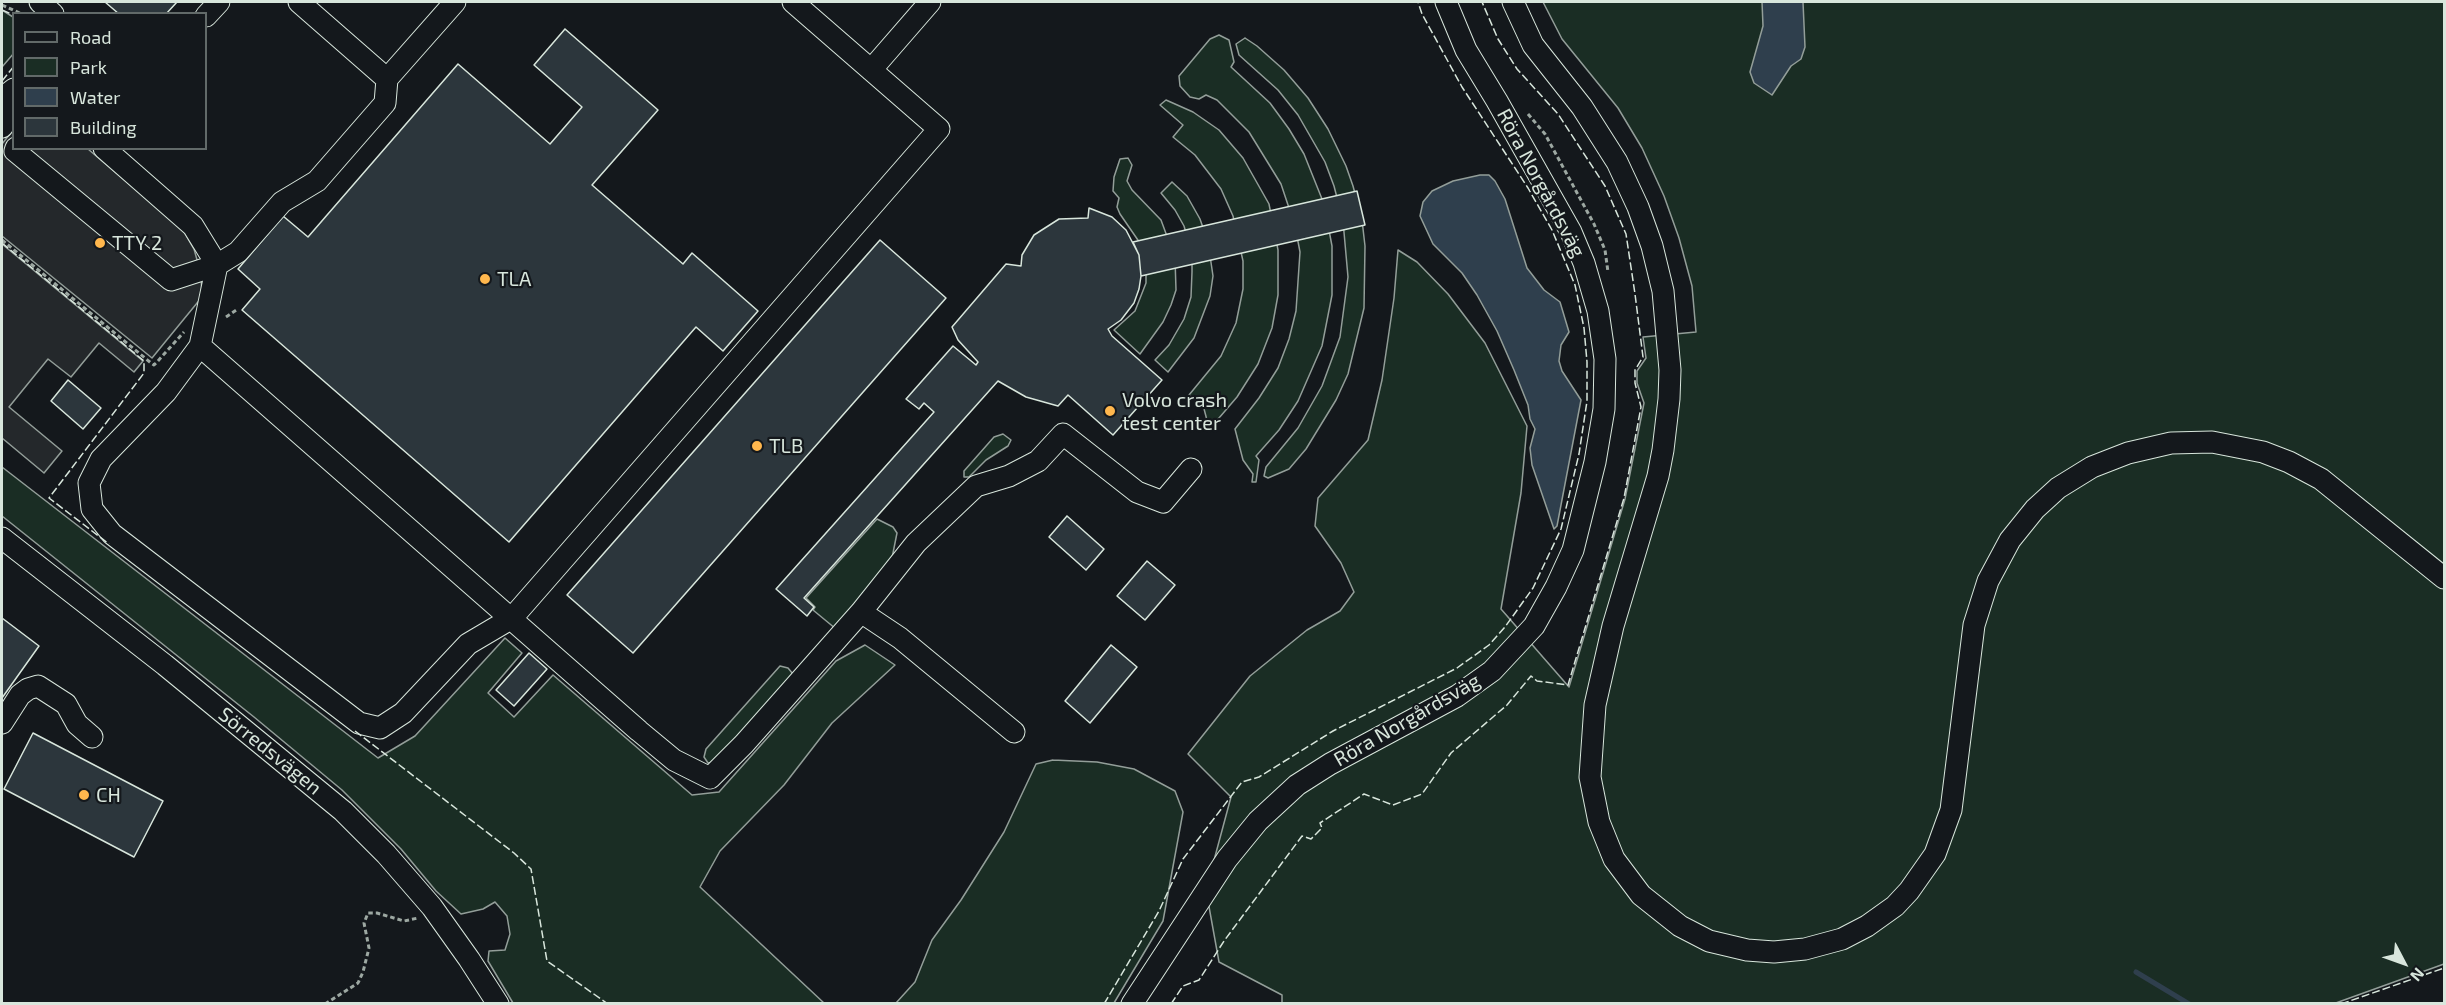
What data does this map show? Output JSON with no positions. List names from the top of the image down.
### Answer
{
  "streets": {
    "street": ["Röra Norgårdsväg", "Sörredsvägen"]
  },
  "places": [
    "TTY 2",
    "TLA",
    "Volvo crash test center",
    "TLB",
    "CH"
  ],
  "legend": [
    "Road",
    "Park",
    "Water",
    "Building"
  ],
  "north": "bottom right"
}
